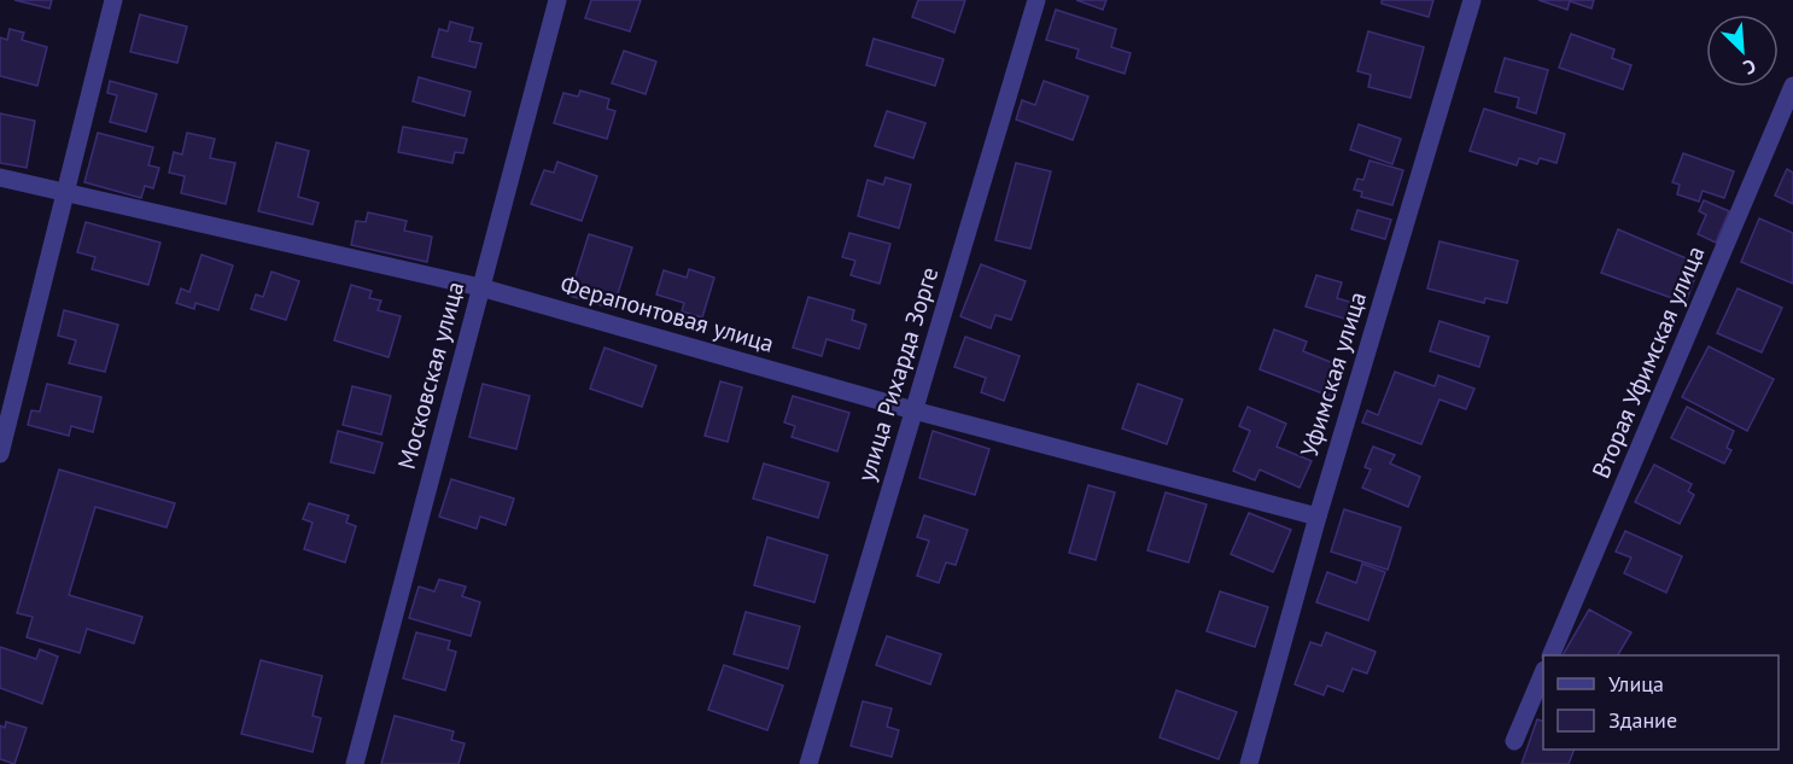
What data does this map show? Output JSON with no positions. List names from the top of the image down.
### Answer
{
  "streets": {
    "street": [
      "Ферапонтовая улица",
      "Вторая Уфимская улица",
      "улица Рихарда Зорге",
      "Уфимская улица",
      "Московская улица"
    ]
  },
  "crossings": [
    ["Ферапонтовая улица", "улица Рихарда Зорге"],
    ["Ферапонтовая улица", "Уфимская улица"],
    ["Ферапонтовая улица", "Московская улица"]
  ],
  "legend": ["Улица", "Здание"],
  "north": "bottom right"
}
